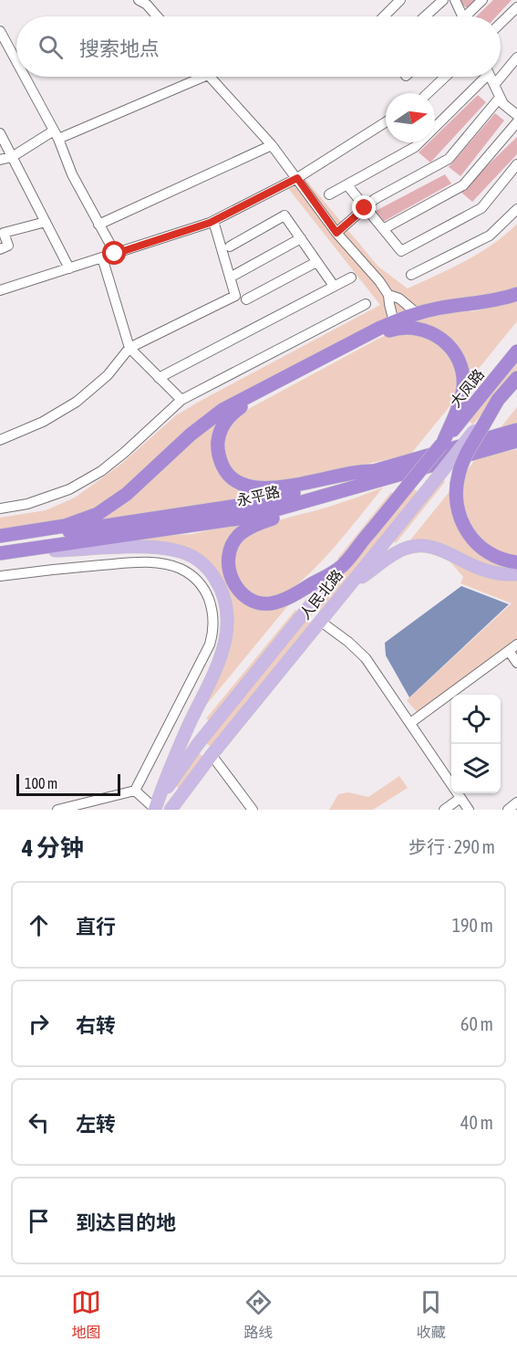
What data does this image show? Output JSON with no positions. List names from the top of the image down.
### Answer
{
  "streets": {
    "highway": ["大凤路", "永平路", "人民北路"]
  },
  "crossings": [
    ["大凤路", "人民北路"]
  ],
  "scale_bar": "100 m",
  "north": "right",
  "page": {
    "search": "搜索地点",
    "scale": "100 m",
    "heading": ["4 分钟", "步行 · 290 m"],
    "list": [
      ["直行", "190 m"],
      ["右转", "60 m"],
      ["左转", "40 m"],
      "到达目的地"
    ],
    "nav": ["地图", "路线", "收藏"]
  }
}
